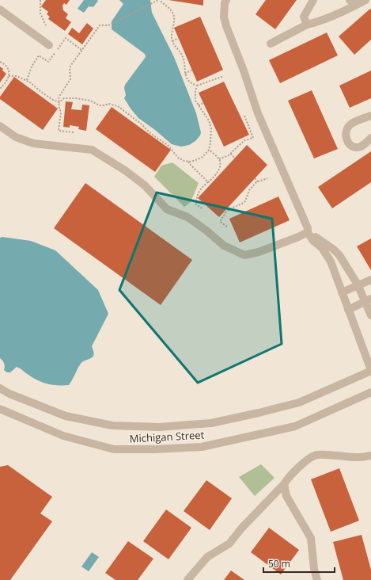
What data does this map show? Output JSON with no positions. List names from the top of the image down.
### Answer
{
  "streets": {
    "street": ["Michigan Street"]
  },
  "scale_bar": "50 m"
}
